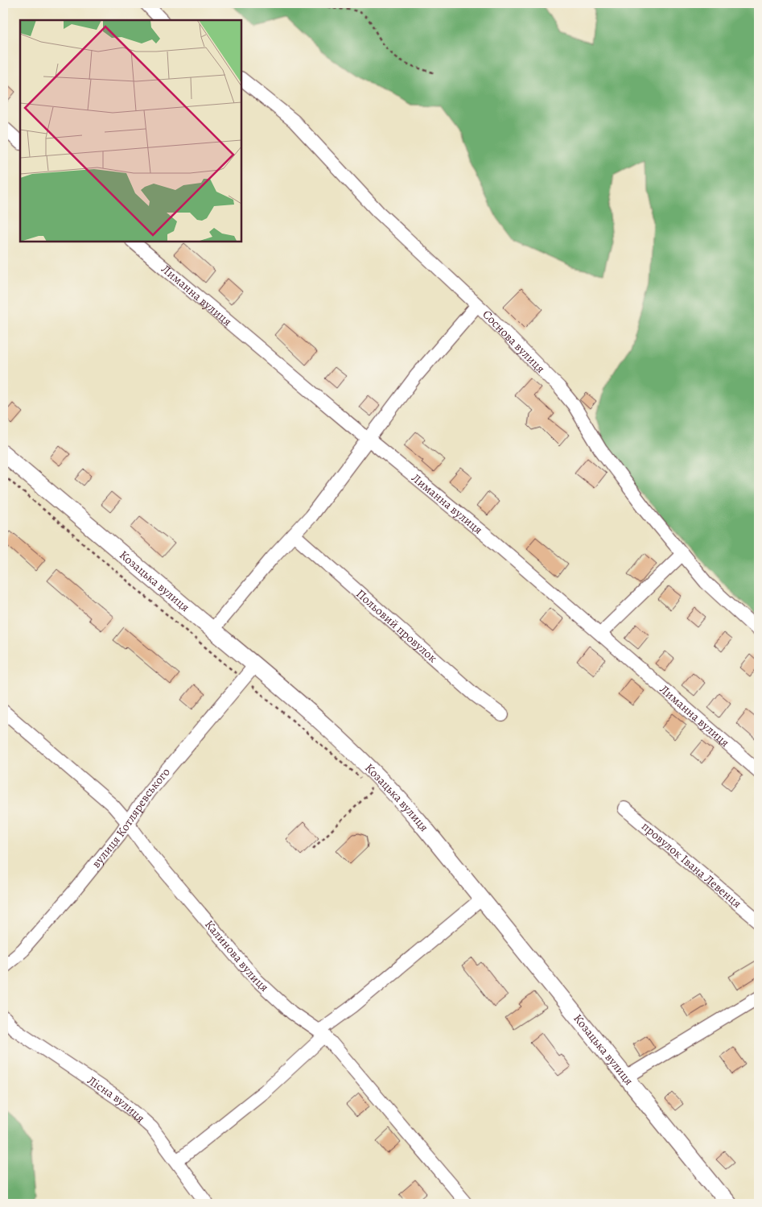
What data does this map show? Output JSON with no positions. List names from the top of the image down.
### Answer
{
  "streets": {
    "main road": ["Козацька вулиця"],
    "street": [
      "Лиманна вулиця",
      "Соснова вулиця",
      "Польовий провулок",
      "вулиця Котляревського",
      "провулок Івана Левенця",
      "Калинова вулиця",
      "Лісна вулиця"
    ]
  },
  "crossings": [
    ["Козацька вулиця", "вулиця Котляревського"],
    ["вулиця Котляревського", "Калинова вулиця"]
  ]
}
